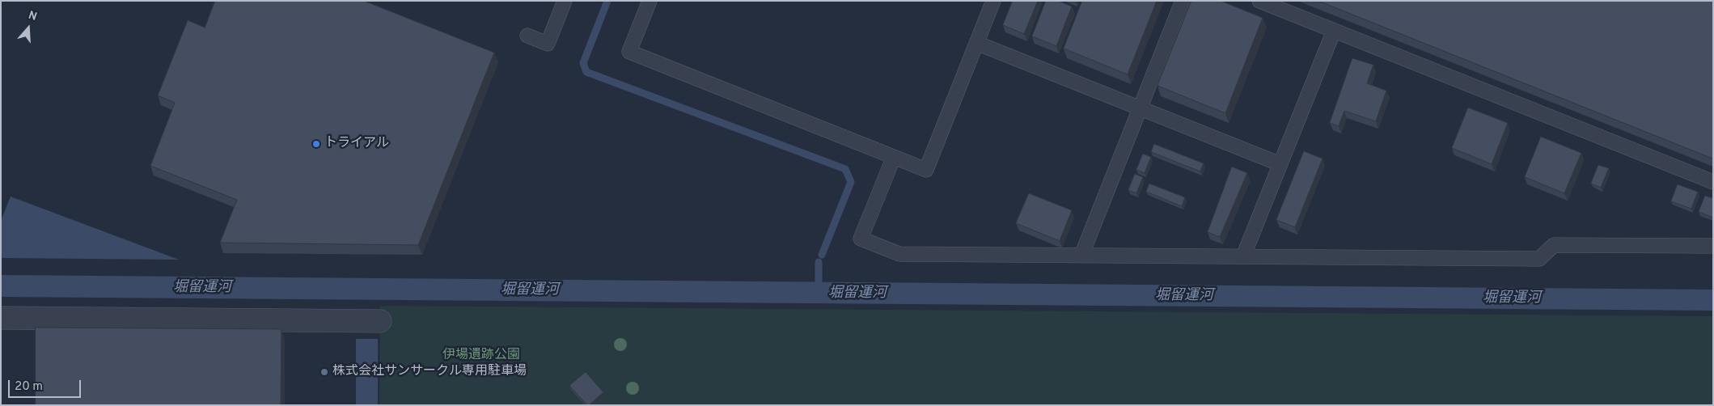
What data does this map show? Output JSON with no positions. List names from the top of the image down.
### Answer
{
  "water": ["堀留運河"],
  "parks": ["伊場遺跡公園"],
  "places": ["トライアル", "株式会社サンサークル専用駐車場"],
  "scale_bar": "20 m",
  "north": "top"
}
